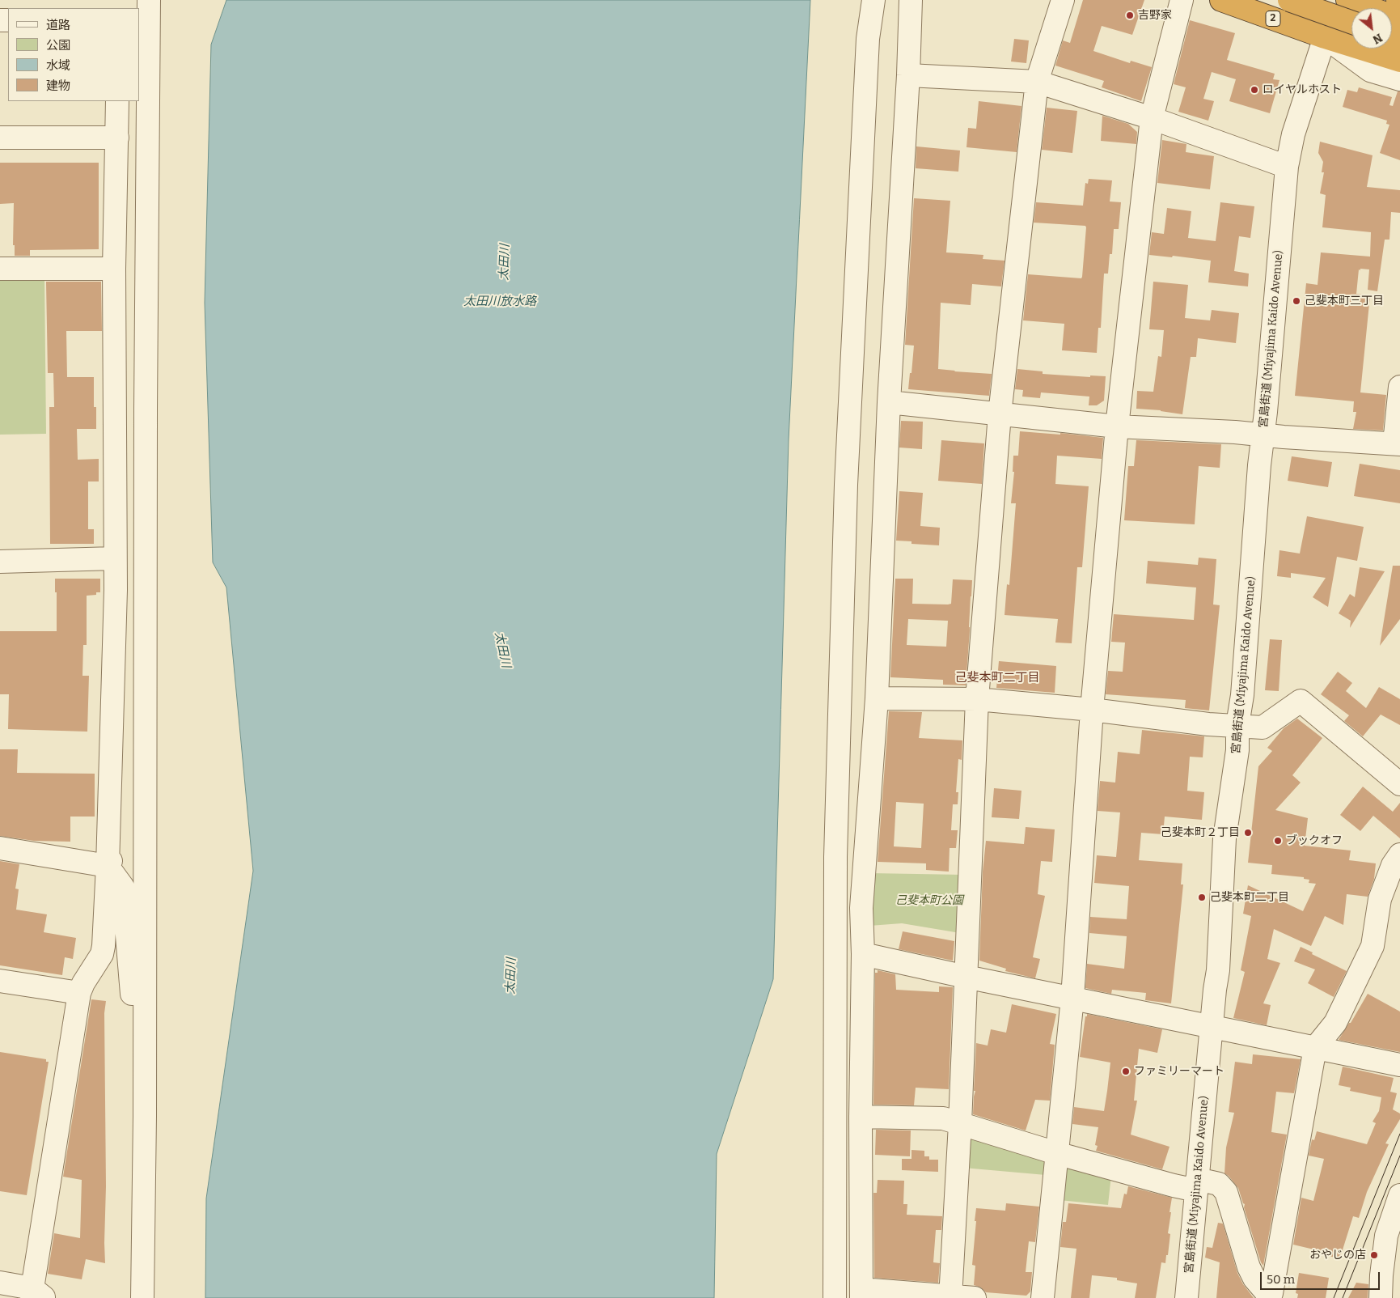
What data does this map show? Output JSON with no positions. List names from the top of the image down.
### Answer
{
  "streets": {
    "highway": ["2"],
    "street": ["宮島街道 (Miyajima Kaido Avenue)"]
  },
  "crossings": [
    ["2", "宮島街道 (Miyajima Kaido Avenue)"]
  ],
  "districts": ["己斐本町二丁目"],
  "water": ["太田川", "太田川放水路"],
  "parks": ["己斐本町公園"],
  "places": [
    "吉野家",
    "ロイヤルホスト",
    "己斐本町三丁目",
    "己斐本町２丁目",
    "ブックオフ",
    "己斐本町二丁目",
    "ファミリーマート",
    "おやじの店"
  ],
  "legend": [
    "道路",
    "公園",
    "水域",
    "建物"
  ],
  "scale_bar": "50 m",
  "north": "bottom right"
}
